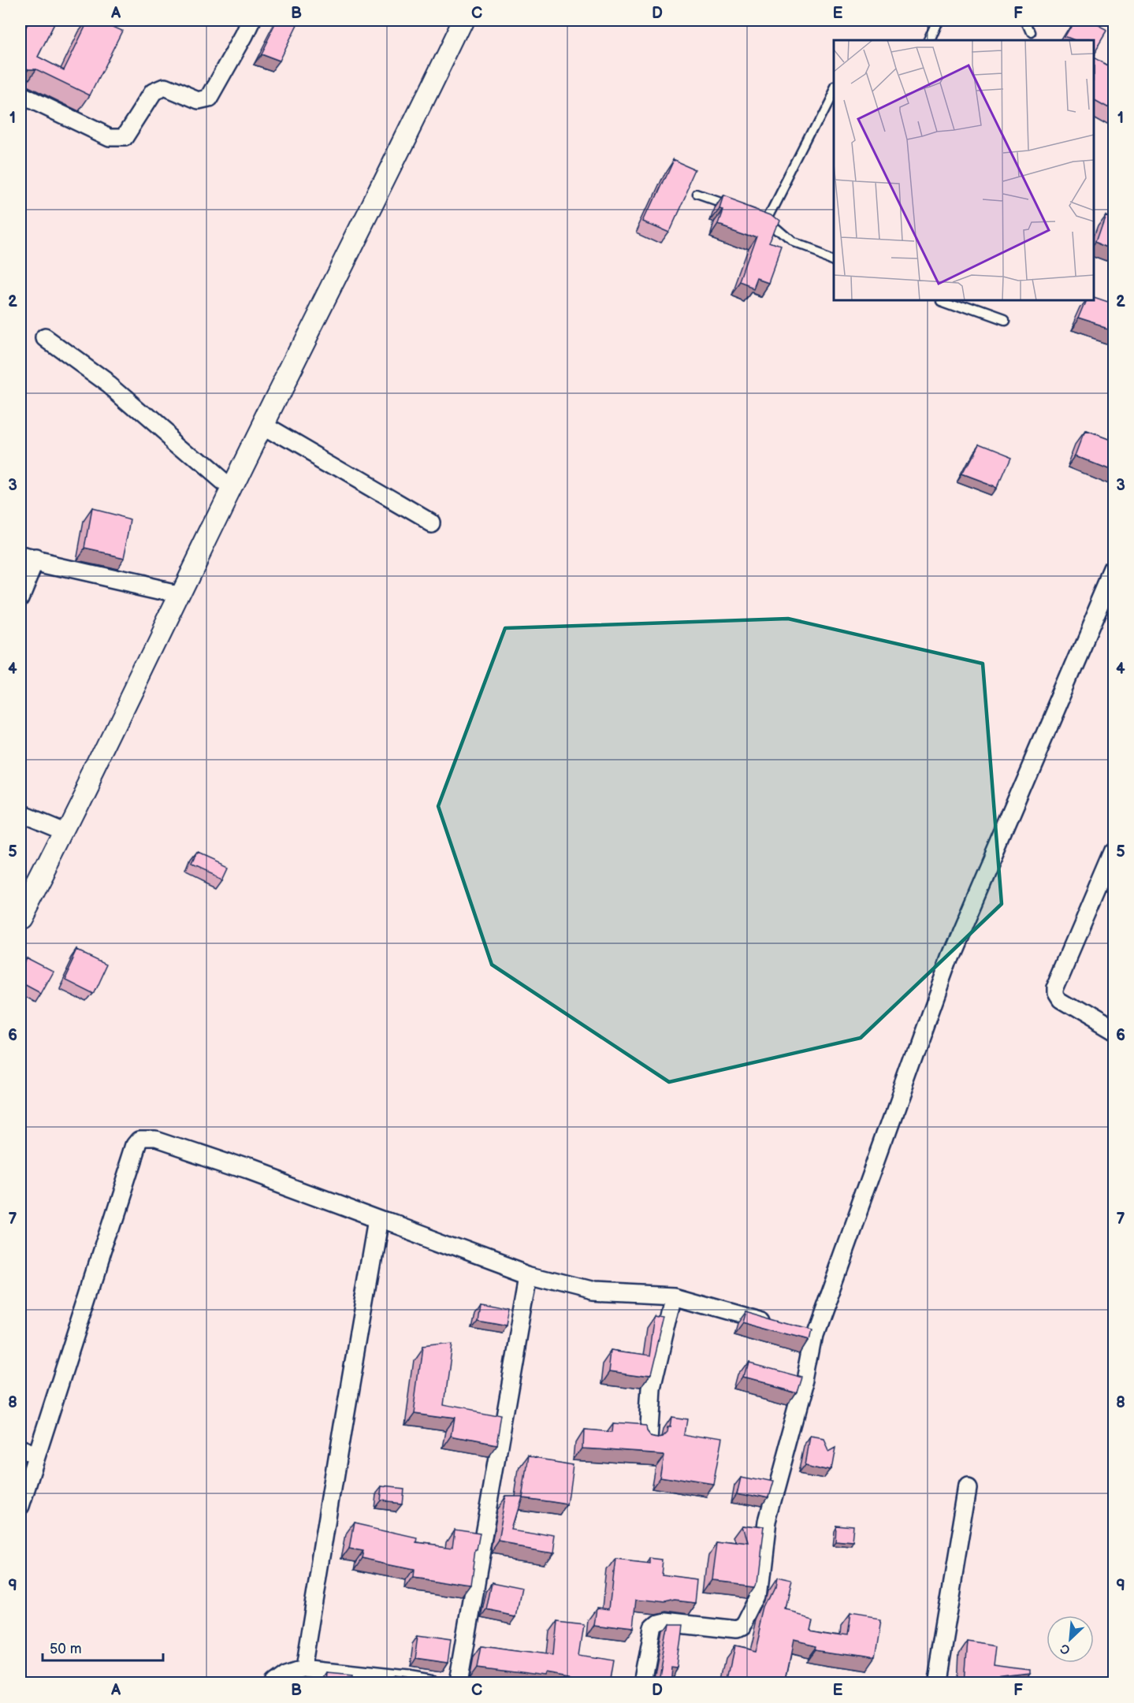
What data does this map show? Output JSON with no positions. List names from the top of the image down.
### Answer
{
  "scale_bar": "50 m",
  "north": "bottom left",
  "grid": {
    "columns": [
      "A",
      "B",
      "C",
      "D",
      "E",
      "F"
    ],
    "rows": [
      "1",
      "2",
      "3",
      "4",
      "5",
      "6",
      "7",
      "8",
      "9"
    ]
  }
}
